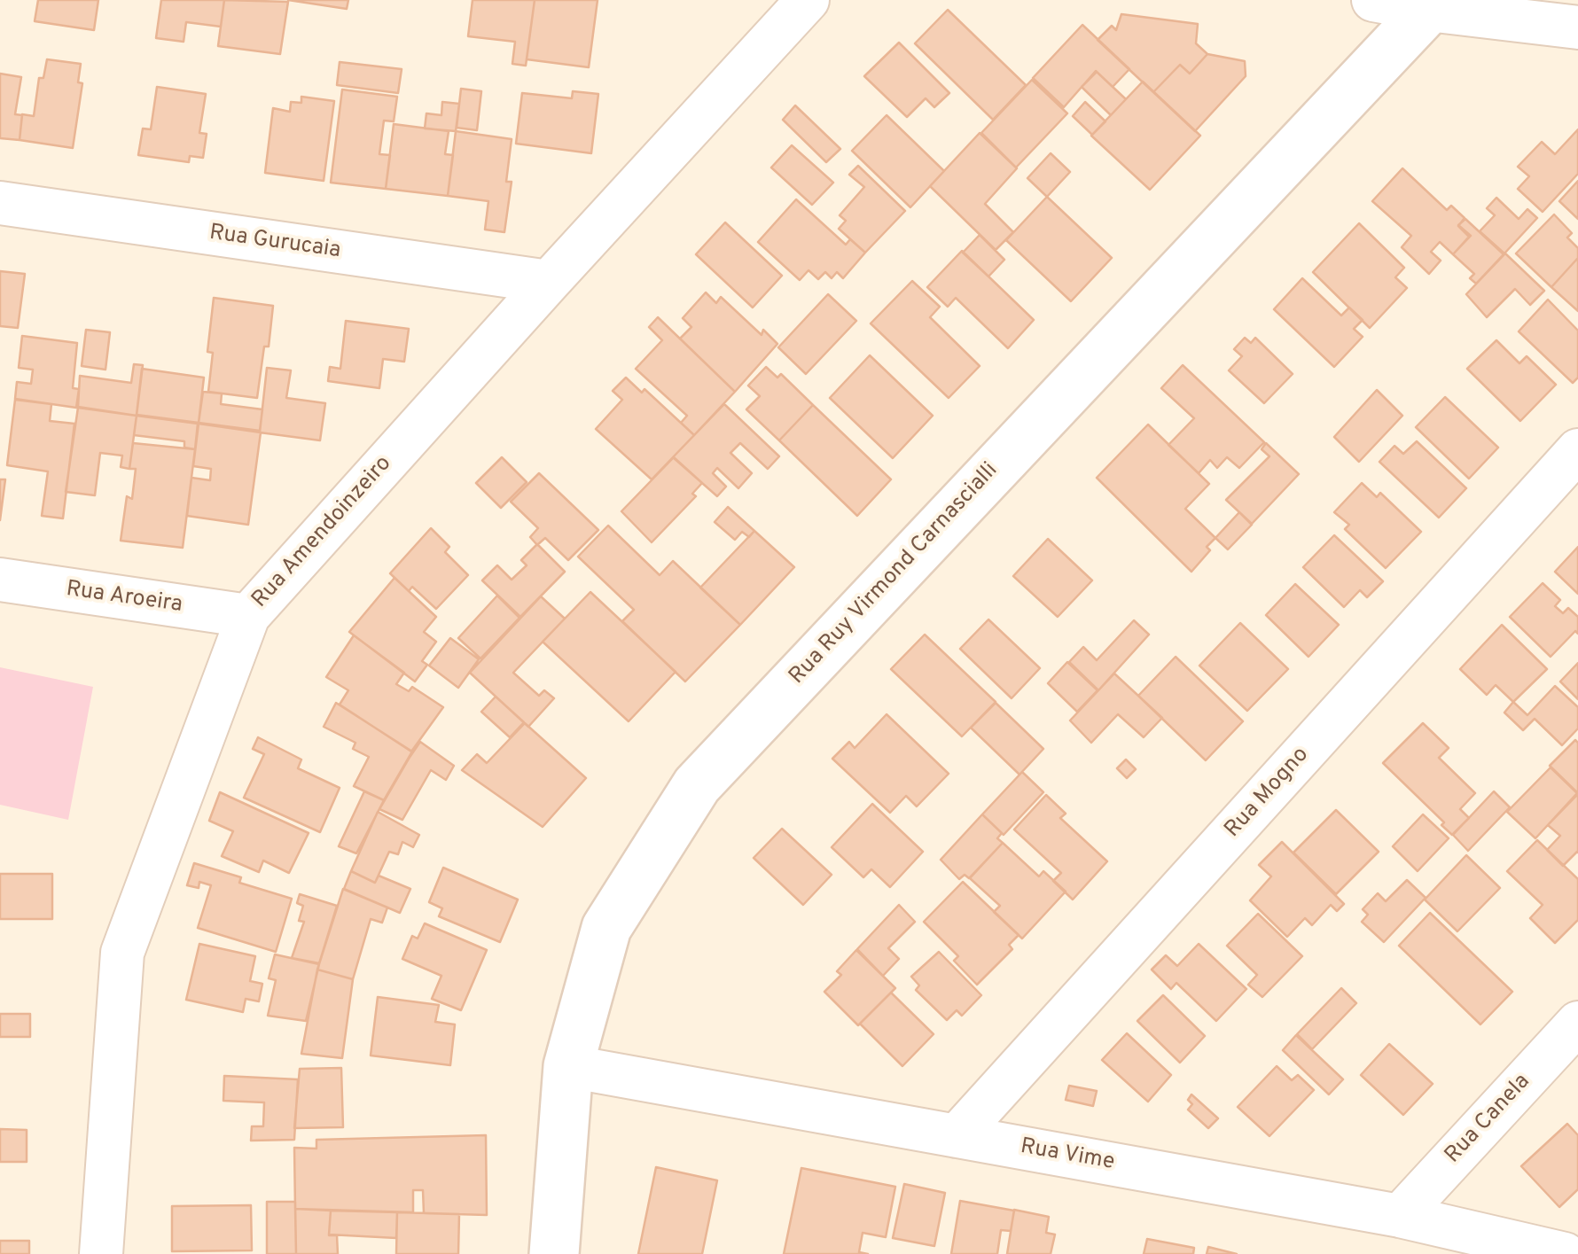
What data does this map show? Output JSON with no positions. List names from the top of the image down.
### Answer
{
  "streets": {
    "street": [
      "Rua Gurucaia",
      "Rua Amendoinzeiro",
      "Rua Ruy Virmond Carnascialli",
      "Rua Aroeira",
      "Rua Mogno",
      "Rua Canela",
      "Rua Vime"
    ]
  },
  "crossings": [
    ["Rua Gurucaia", "Rua Amendoinzeiro"],
    ["Rua Amendoinzeiro", "Rua Aroeira"],
    ["Rua Ruy Virmond Carnascialli", "Rua Vime"],
    ["Rua Mogno", "Rua Vime"],
    ["Rua Canela", "Rua Vime"]
  ]
}
